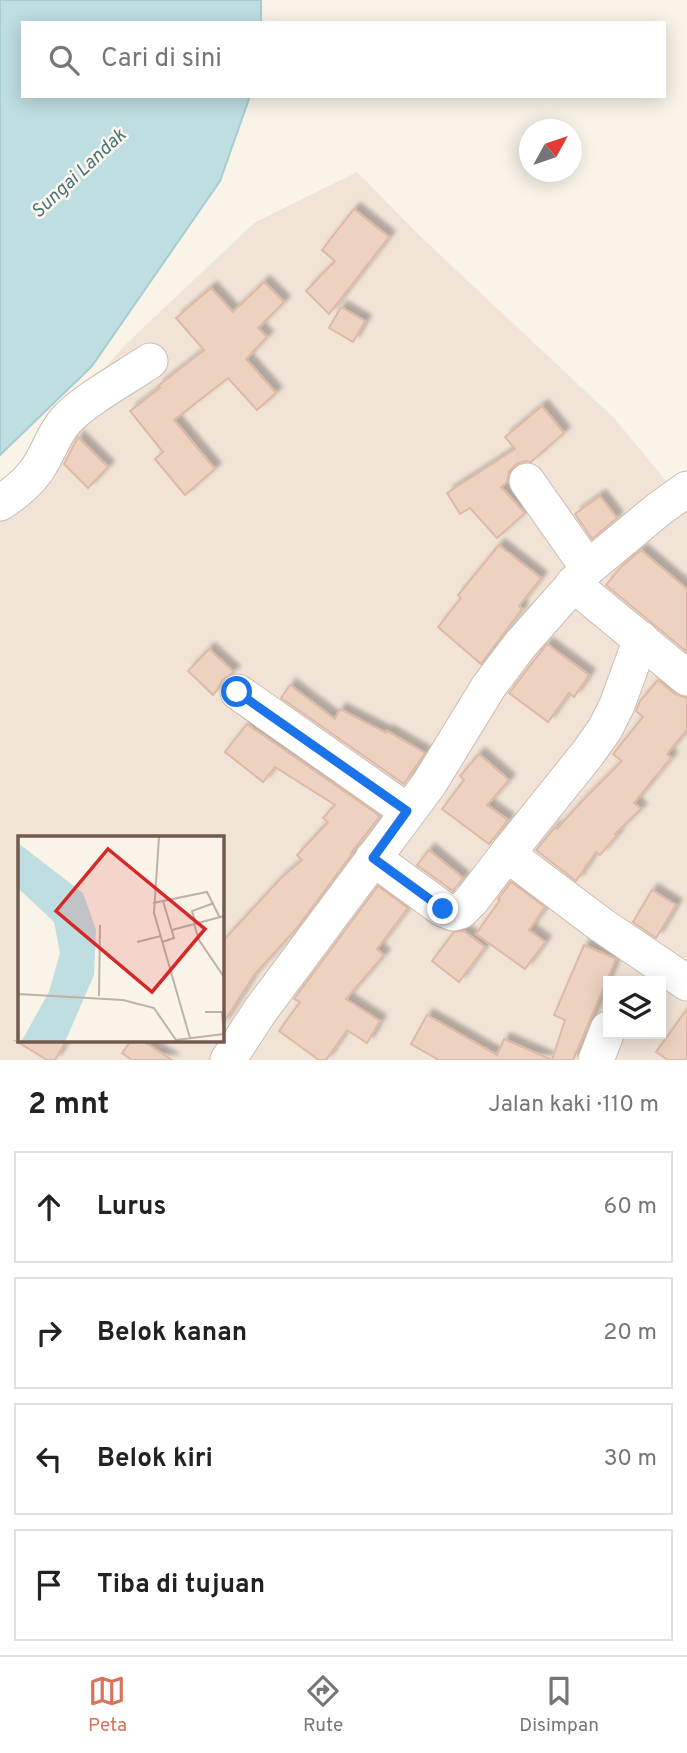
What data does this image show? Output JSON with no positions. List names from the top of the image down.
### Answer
{
  "water": ["Sungai Landak"],
  "north": "top right",
  "page": {
    "search": "Cari di sini",
    "heading": ["2 mnt", "Jalan kaki · 110 m"],
    "list": [
      ["Lurus", "60 m"],
      ["Belok kanan", "20 m"],
      ["Belok kiri", "30 m"],
      "Tiba di tujuan"
    ],
    "nav": ["Peta", "Rute", "Disimpan"]
  }
}
